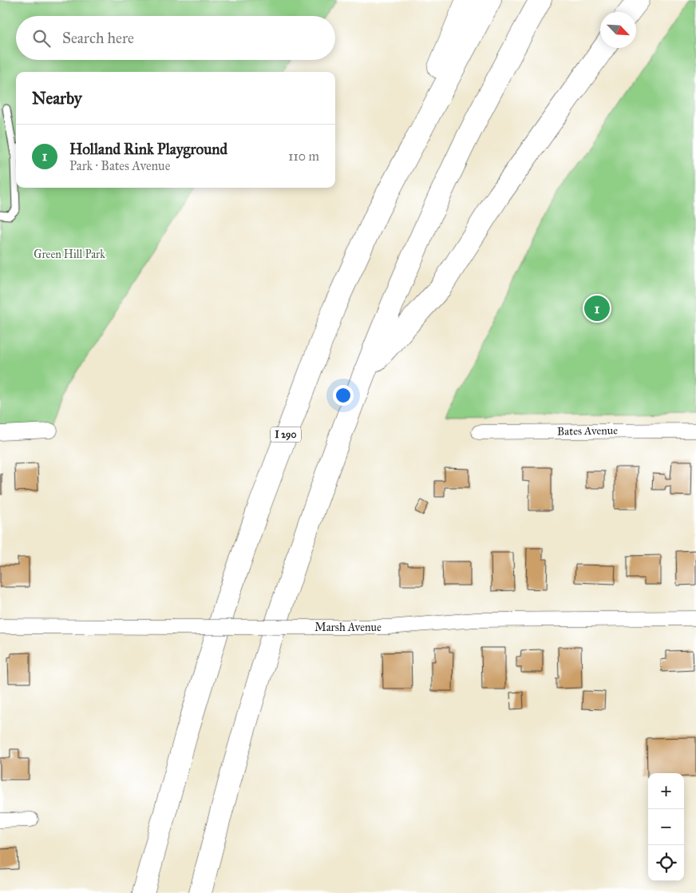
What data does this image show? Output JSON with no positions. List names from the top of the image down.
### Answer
{
  "streets": {
    "highway": ["I 290"],
    "street": ["Bates Avenue", "Marsh Avenue"]
  },
  "parks": ["Green Hill Park"],
  "north": "bottom right",
  "page": {
    "search": "Search here",
    "heading": "Nearby",
    "list": [
      {
        "mark": "1",
        "name": "Holland Rink Playground",
        "note": "Park · Bates Avenue",
        "value": "110 m"
      }
    ],
    "pins": "1",
    "map_buttons": ["+", "−"]
  }
}
